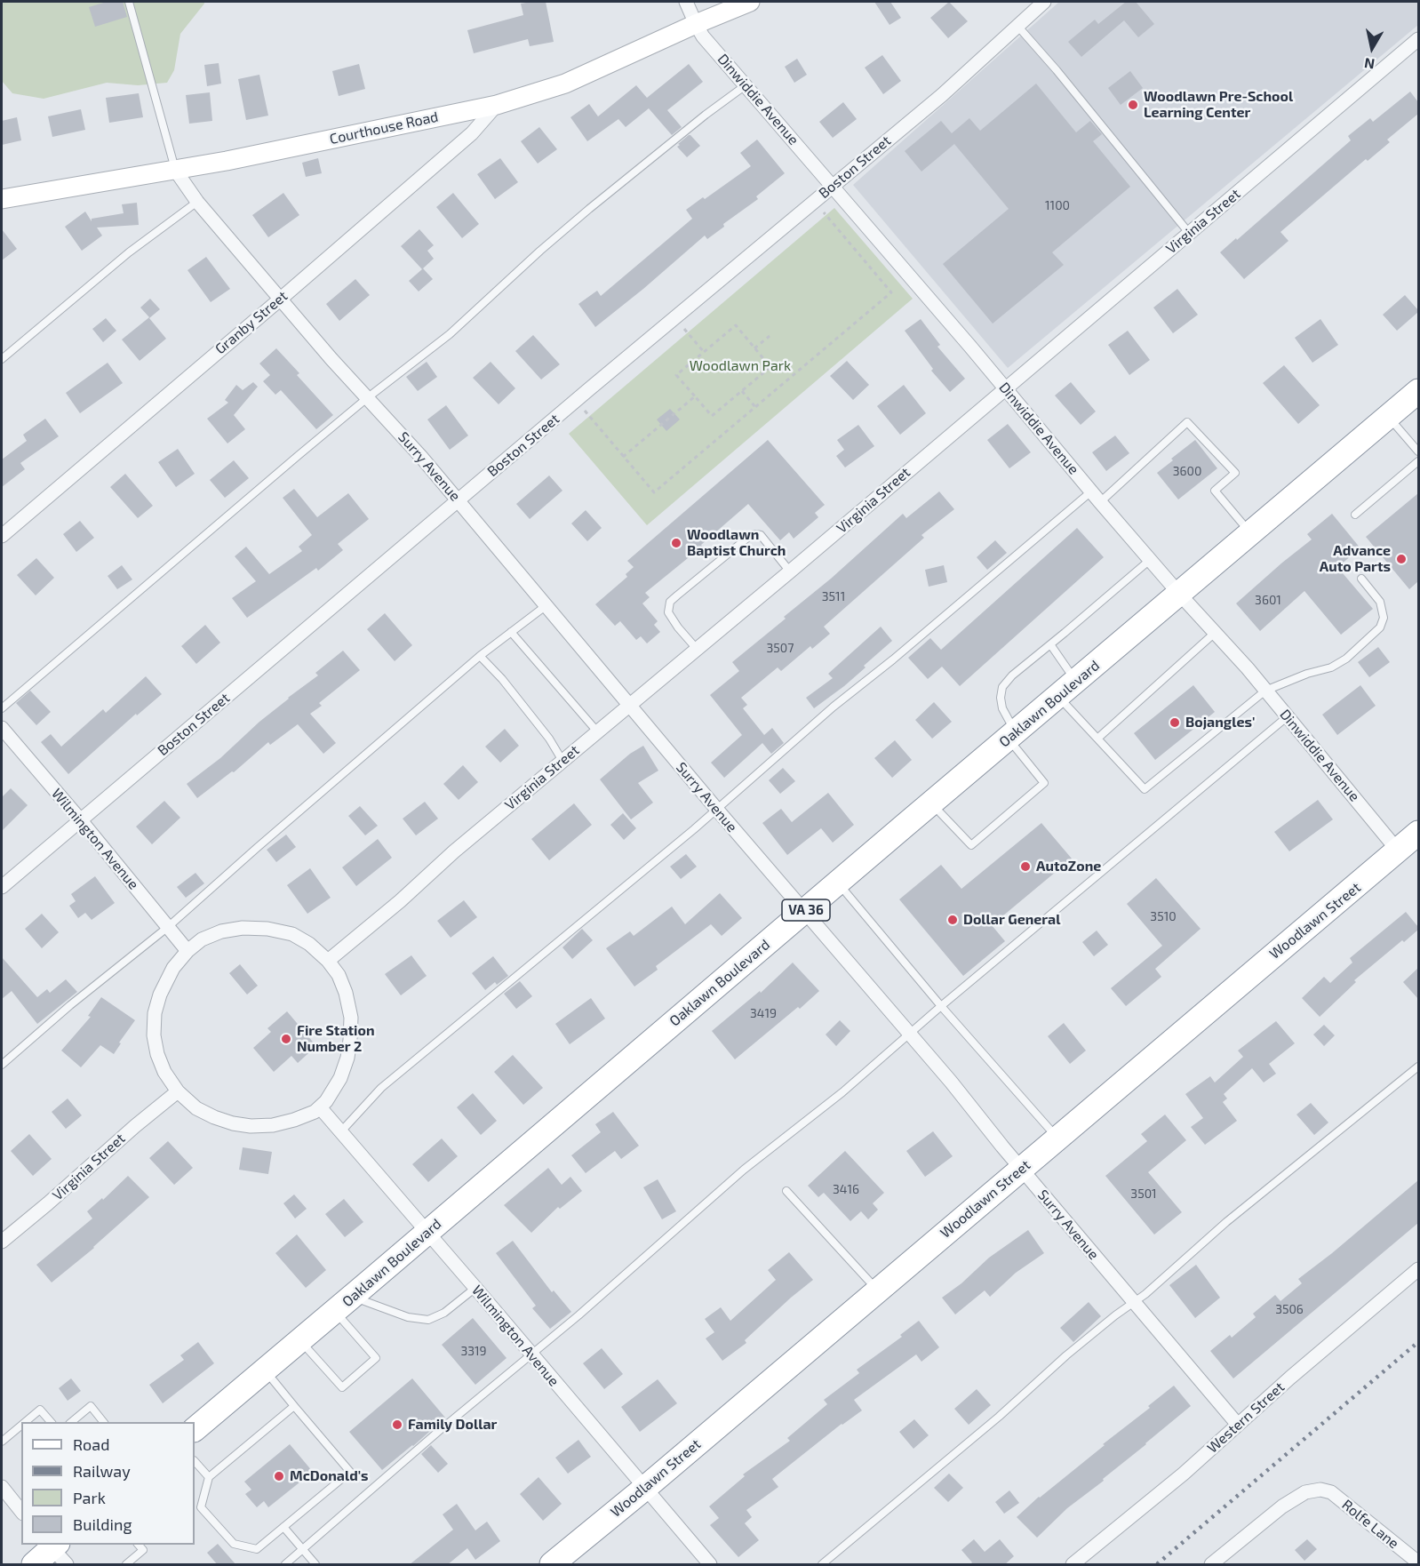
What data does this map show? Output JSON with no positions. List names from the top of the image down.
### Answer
{
  "streets": {
    "highway": ["Oaklawn Boulevard", "VA 36", "Woodlawn Street"],
    "street": [
      "Dinwiddie Avenue",
      "Courthouse Road",
      "Boston Street",
      "Virginia Street",
      "Granby Street",
      "Surry Avenue",
      "Wilmington Avenue",
      "Western Street",
      "Rolfe Lane"
    ]
  },
  "crossings": [
    ["Dinwiddie Avenue", "Courthouse Road"],
    ["Dinwiddie Avenue", "Boston Street"],
    ["Dinwiddie Avenue", "Virginia Street"],
    ["Dinwiddie Avenue", "Oaklawn Boulevard"],
    ["Dinwiddie Avenue", "Woodlawn Street"],
    ["Courthouse Road", "Granby Street"],
    ["Courthouse Road", "Surry Avenue"],
    ["Boston Street", "Surry Avenue"],
    ["Boston Street", "Wilmington Avenue"],
    ["Virginia Street", "Surry Avenue"],
    ["Granby Street", "Surry Avenue"],
    ["Surry Avenue", "Oaklawn Boulevard"],
    ["Surry Avenue", "Woodlawn Street"],
    ["Surry Avenue", "Western Street"],
    ["Oaklawn Boulevard", "Wilmington Avenue"],
    ["Wilmington Avenue", "Woodlawn Street"]
  ],
  "parks": ["Woodlawn Park"],
  "places": [
    "Woodlawn Pre-School Learning Center",
    "Woodlawn Baptist Church",
    "Advance Auto Parts",
    "Bojangles'",
    "AutoZone",
    "Dollar General",
    "Fire Station Number 2",
    "Family Dollar",
    "McDonald's"
  ],
  "house_numbers": [
    "1100",
    "3600",
    "3511",
    "3601",
    "3507",
    "3510",
    "3419",
    "3416",
    "3501",
    "3506",
    "3319"
  ],
  "legend": [
    "Road",
    "Railway",
    "Park",
    "Building"
  ],
  "north": "bottom"
}
